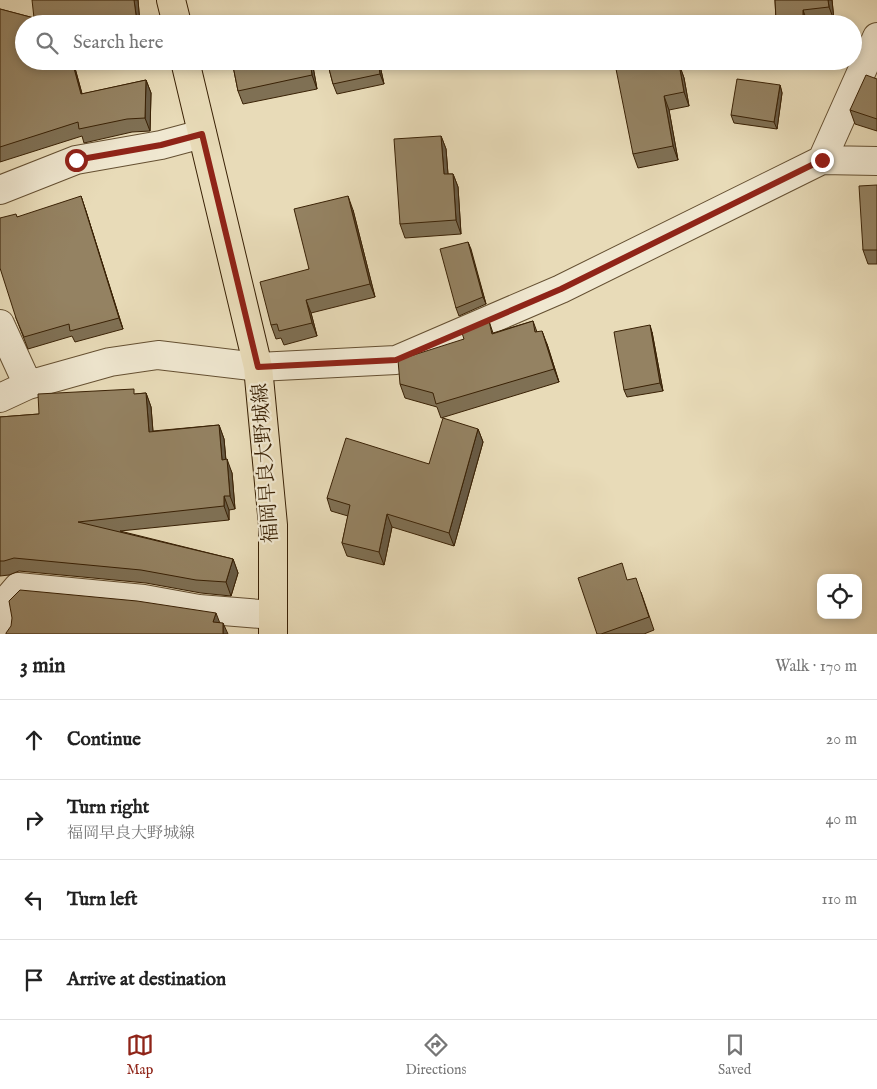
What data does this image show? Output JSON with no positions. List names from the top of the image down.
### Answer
{
  "streets": {
    "main road": ["福岡早良大野城線"]
  },
  "page": {
    "search": "Search here",
    "heading": ["3 min", "Walk · 170 m"],
    "list": [
      ["Continue", "20 m"],
      ["Turn right", "福岡早良大野城線", "40 m"],
      ["Turn left", "110 m"],
      "Arrive at destination"
    ],
    "nav": ["Map", "Directions", "Saved"]
  }
}
